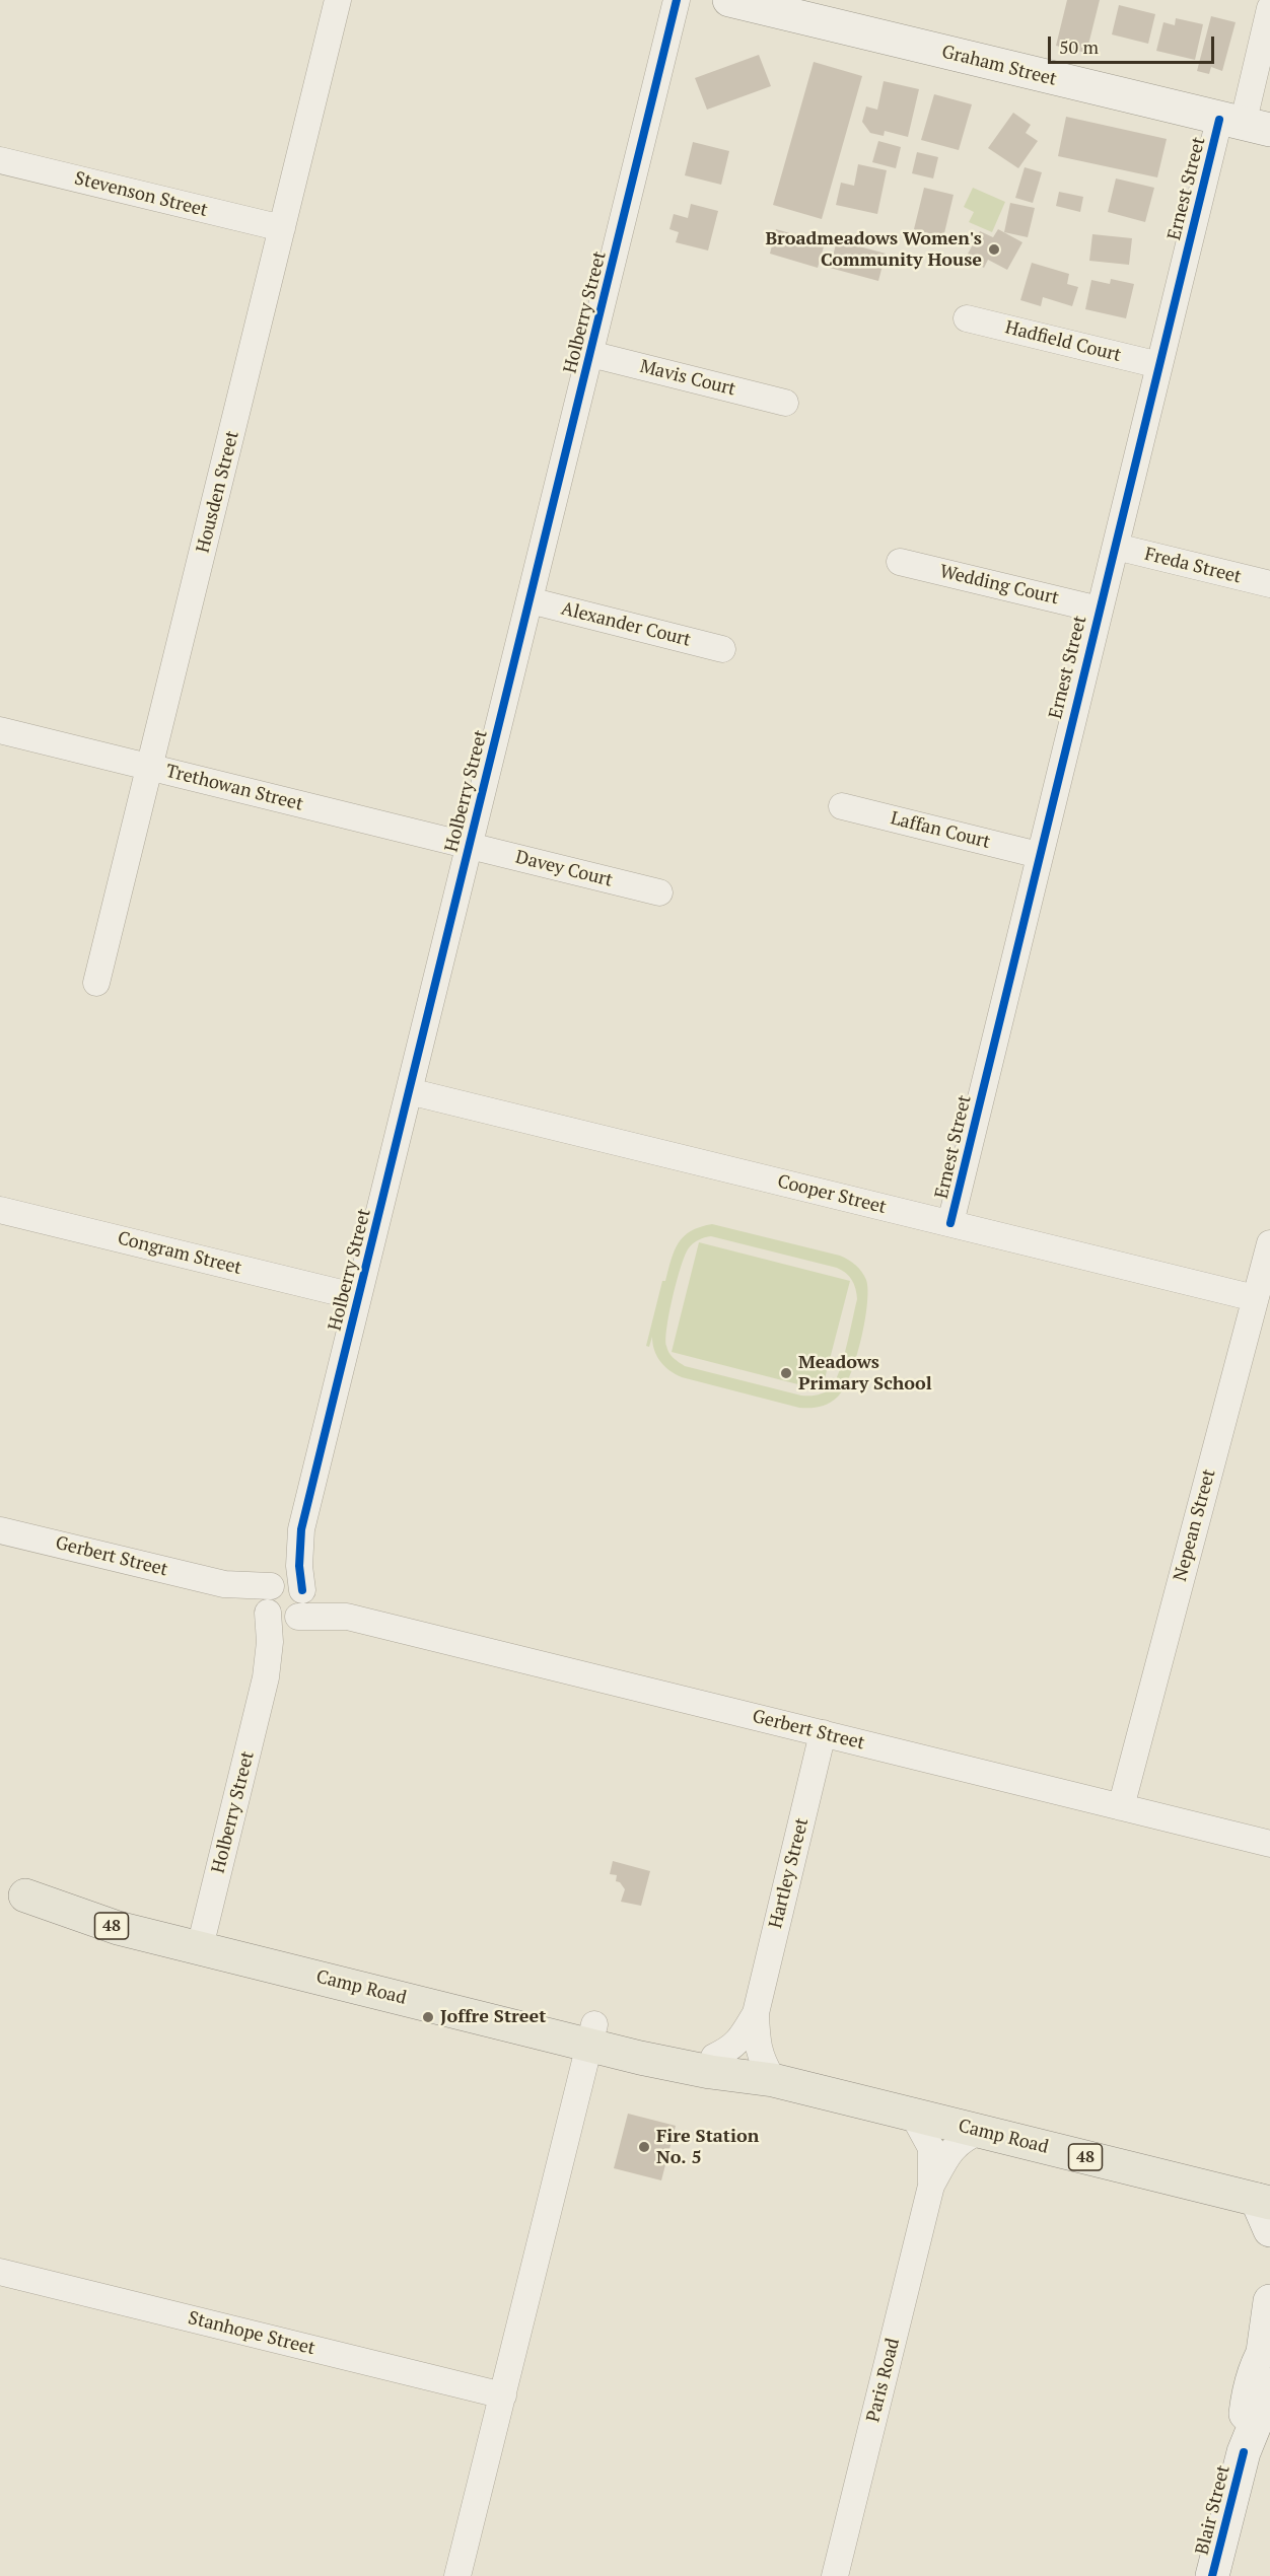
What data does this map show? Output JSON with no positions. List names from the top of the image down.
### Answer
{
  "streets": {
    "main road": ["48", "Camp Road"],
    "street": [
      "Graham Street",
      "Ernest Street",
      "Stevenson Street",
      "Holberry Street",
      "Hadfield Court",
      "Mavis Court",
      "Housden Street",
      "Freda Street",
      "Wedding Court",
      "Alexander Court",
      "Trethowan Street",
      "Laffan Court",
      "Davey Court",
      "Cooper Street",
      "Congram Street",
      "Nepean Street",
      "Gerbert Street",
      "Hartley Street",
      "Stanhope Street",
      "Paris Road",
      "Blair Street"
    ]
  },
  "crossings": [
    ["Graham Street", "Ernest Street"],
    ["Ernest Street", "Hadfield Court"],
    ["Ernest Street", "Freda Street"],
    ["Ernest Street", "Wedding Court"],
    ["Ernest Street", "Laffan Court"],
    ["Ernest Street", "Cooper Street"],
    ["Stevenson Street", "Housden Street"],
    ["Holberry Street", "Mavis Court"],
    ["Holberry Street", "Alexander Court"],
    ["Holberry Street", "Trethowan Street"],
    ["Holberry Street", "Davey Court"],
    ["Holberry Street", "Cooper Street"],
    ["Holberry Street", "Congram Street"],
    ["Holberry Street", "Gerbert Street"],
    ["Holberry Street", "Camp Road"],
    ["Housden Street", "Trethowan Street"],
    ["Trethowan Street", "Davey Court"],
    ["Cooper Street", "Nepean Street"],
    ["Nepean Street", "Gerbert Street"],
    ["Gerbert Street", "Hartley Street"],
    ["Hartley Street", "Camp Road"],
    ["Camp Road", "Paris Road"]
  ],
  "places": [
    "Broadmeadows Women's Community House",
    "Meadows Primary School",
    "Joffre Street",
    "Fire Station No. 5"
  ],
  "scale_bar": "50 m"
}
